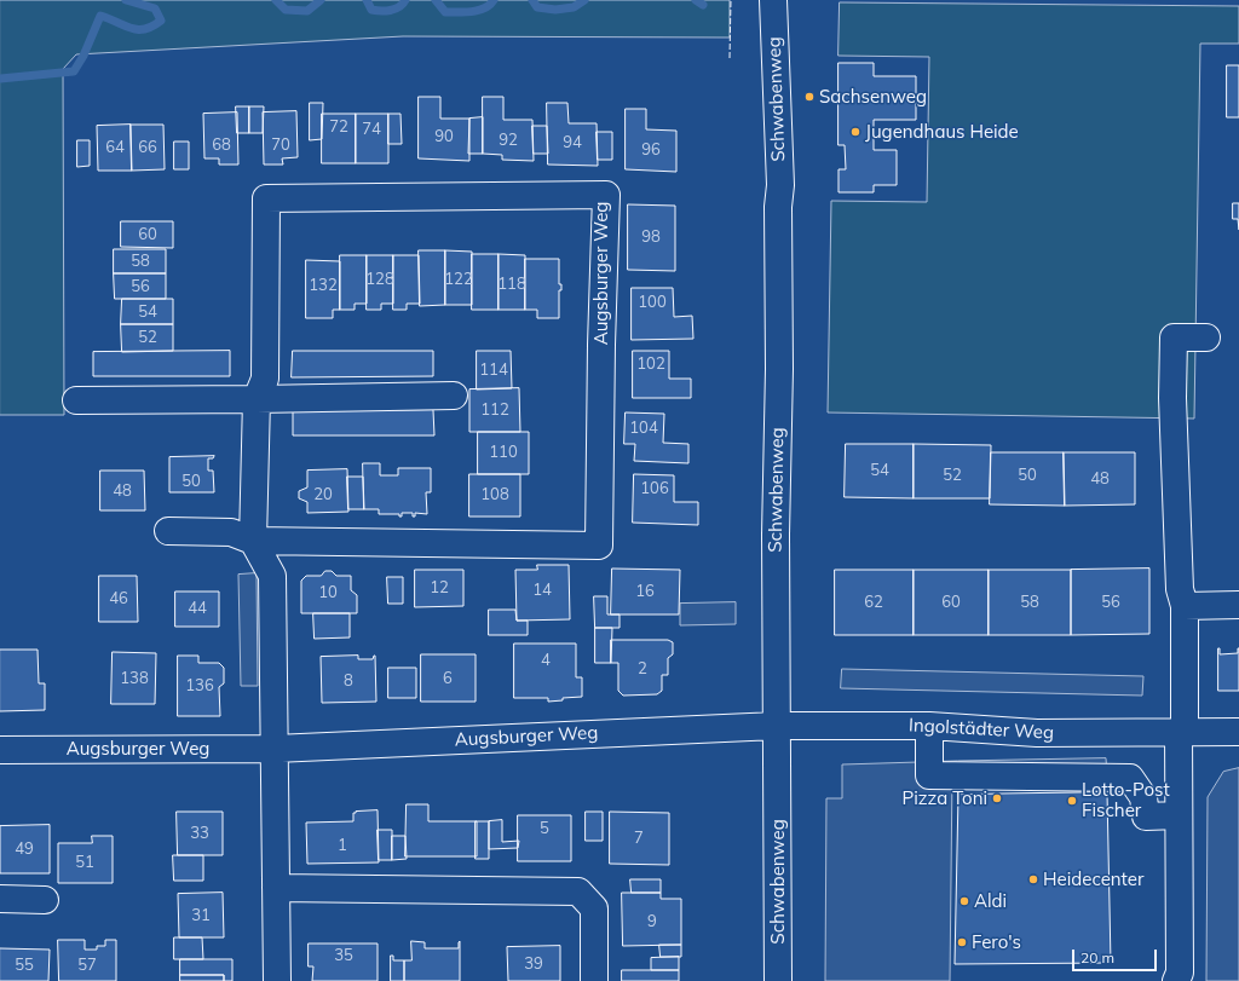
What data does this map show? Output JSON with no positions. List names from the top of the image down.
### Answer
{
  "streets": {
    "street": ["Schwabenweg", "Augsburger Weg", "Ingolstädter Weg"]
  },
  "crossings": [
    ["Schwabenweg", "Augsburger Weg"],
    ["Schwabenweg", "Ingolstädter Weg"],
    ["Augsburger Weg", "Ingolstädter Weg"]
  ],
  "places": [
    "Sachsenweg",
    "Jugendhaus Heide",
    "Pizza Toni",
    "Lotto-Post Fischer",
    "Heidecenter",
    "Aldi",
    "Fero's"
  ],
  "house_numbers": [
    "72",
    "74",
    "90",
    "92",
    "94",
    "68",
    "70",
    "64",
    "66",
    "96",
    "60",
    "98",
    "58",
    "128",
    "122",
    "118",
    "132",
    "56",
    "100",
    "54",
    "52",
    "102",
    "114",
    "112",
    "104",
    "110",
    "54",
    "52",
    "50",
    "48",
    "50",
    "106",
    "48",
    "20",
    "108",
    "12",
    "14",
    "16",
    "10",
    "46",
    "62",
    "60",
    "58",
    "56",
    "44",
    "4",
    "2",
    "138",
    "6",
    "8",
    "136",
    "5",
    "33",
    "7",
    "1",
    "49",
    "51",
    "31",
    "9",
    "35",
    "39",
    "55",
    "57"
  ],
  "scale_bar": "20 m"
}
